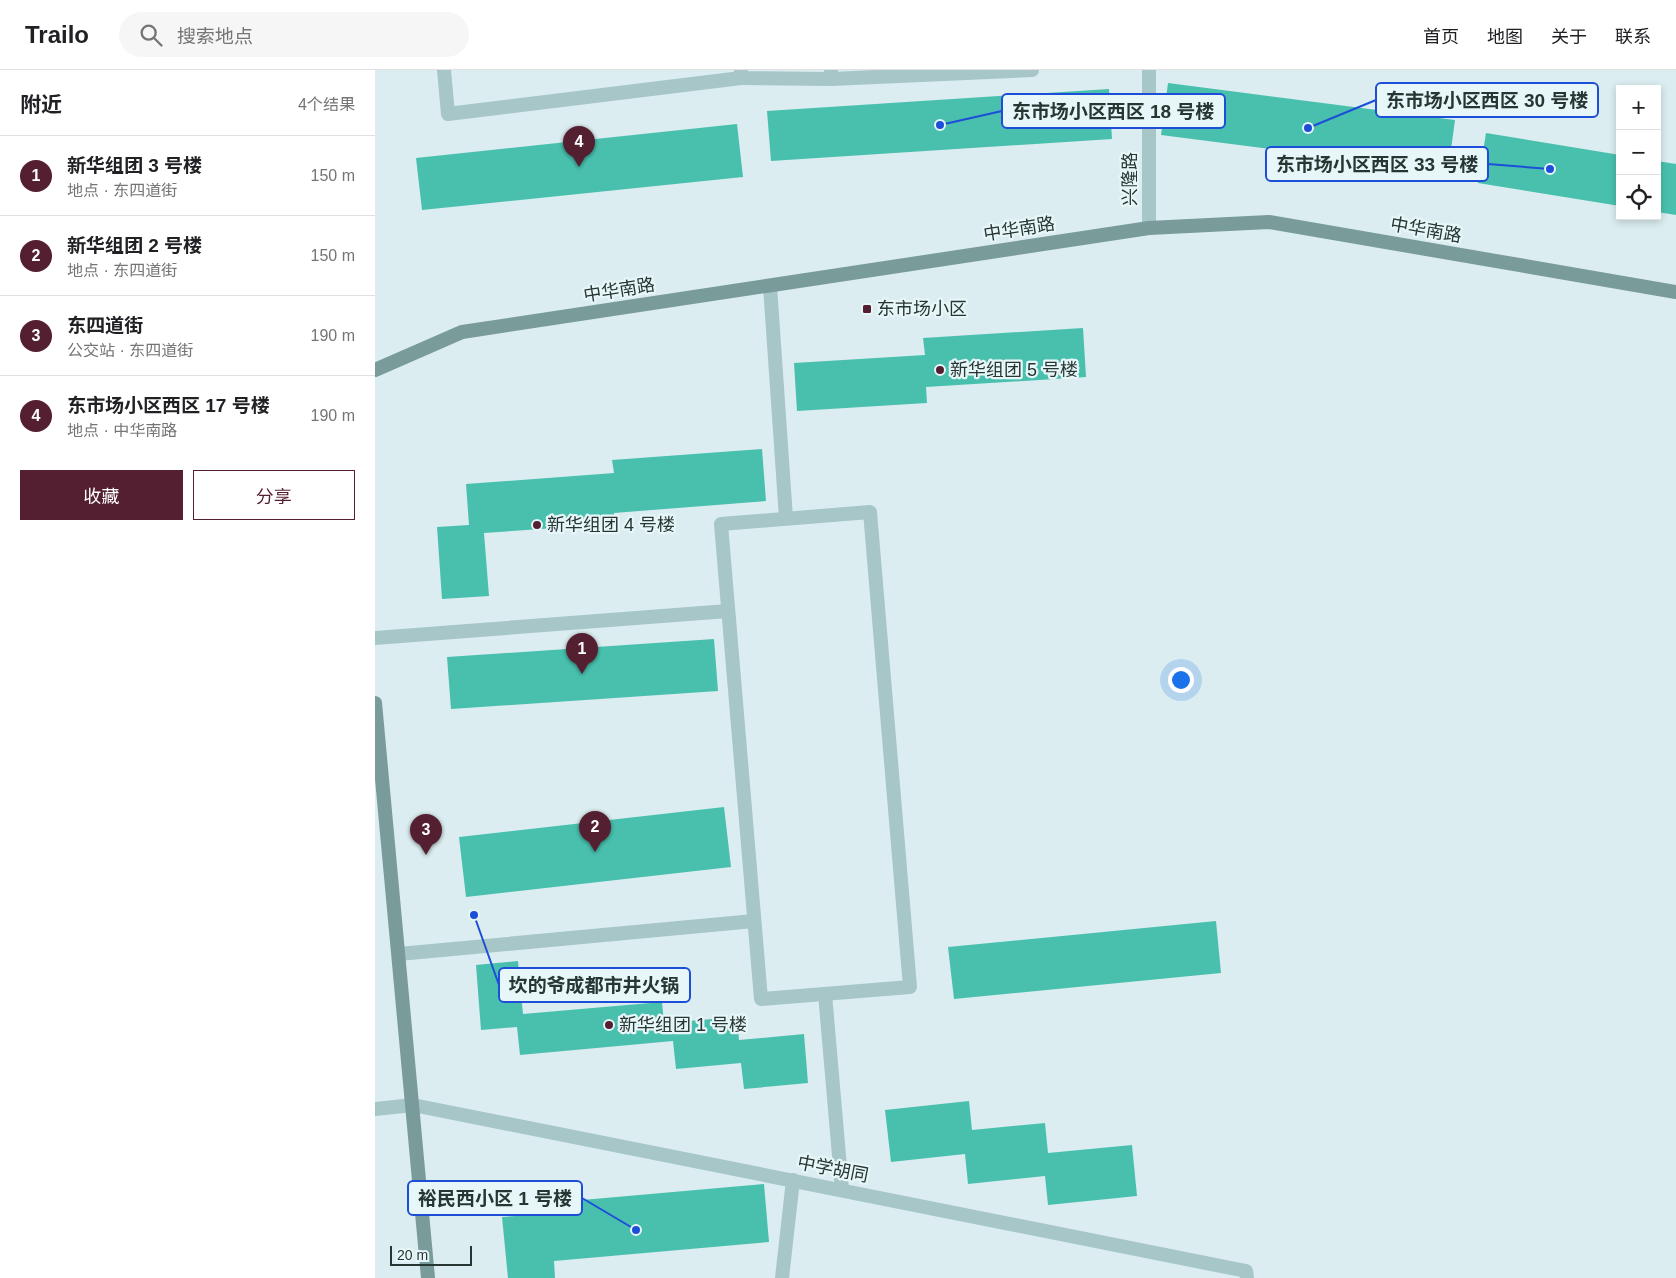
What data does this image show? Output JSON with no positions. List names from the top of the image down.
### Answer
{
  "streets": {
    "main road": ["中华南路"],
    "street": ["兴隆路", "中学胡同"]
  },
  "crossings": [
    ["兴隆路", "中华南路"]
  ],
  "places": {
    "other": [
      "东市场小区西区 18 号楼",
      "东市场小区西区 30 号楼",
      "东市场小区西区 33 号楼",
      "新华组团 5 号楼",
      "新华组团 4 号楼",
      "坎的爷成都市井火锅",
      "新华组团 1 号楼",
      "裕民西小区 1 号楼"
    ],
    "transit": ["东市场小区"]
  },
  "scale_bar": "20 m",
  "page": {
    "header": "Trailo",
    "search": "搜索地点",
    "nav": [
      "首页",
      "地图",
      "关于",
      "联系"
    ],
    "heading": ["附近", "4个结果"],
    "map_buttons": ["+", "−"],
    "pins": [
      "4",
      "1",
      "2",
      "3"
    ],
    "list": [
      {
        "mark": "1",
        "name": "新华组团 3 号楼",
        "note": "地点 · 东四道街",
        "value": "150 m"
      },
      {
        "mark": "2",
        "name": "新华组团 2 号楼",
        "note": "地点 · 东四道街",
        "value": "150 m"
      },
      {
        "mark": "3",
        "name": "东四道街",
        "note": "公交站 · 东四道街",
        "value": "190 m"
      },
      {
        "mark": "4",
        "name": "东市场小区西区 17 号楼",
        "note": "地点 · 中华南路",
        "value": "190 m"
      }
    ],
    "buttons": ["收藏", "分享"],
    "scale": "20 m"
  }
}
